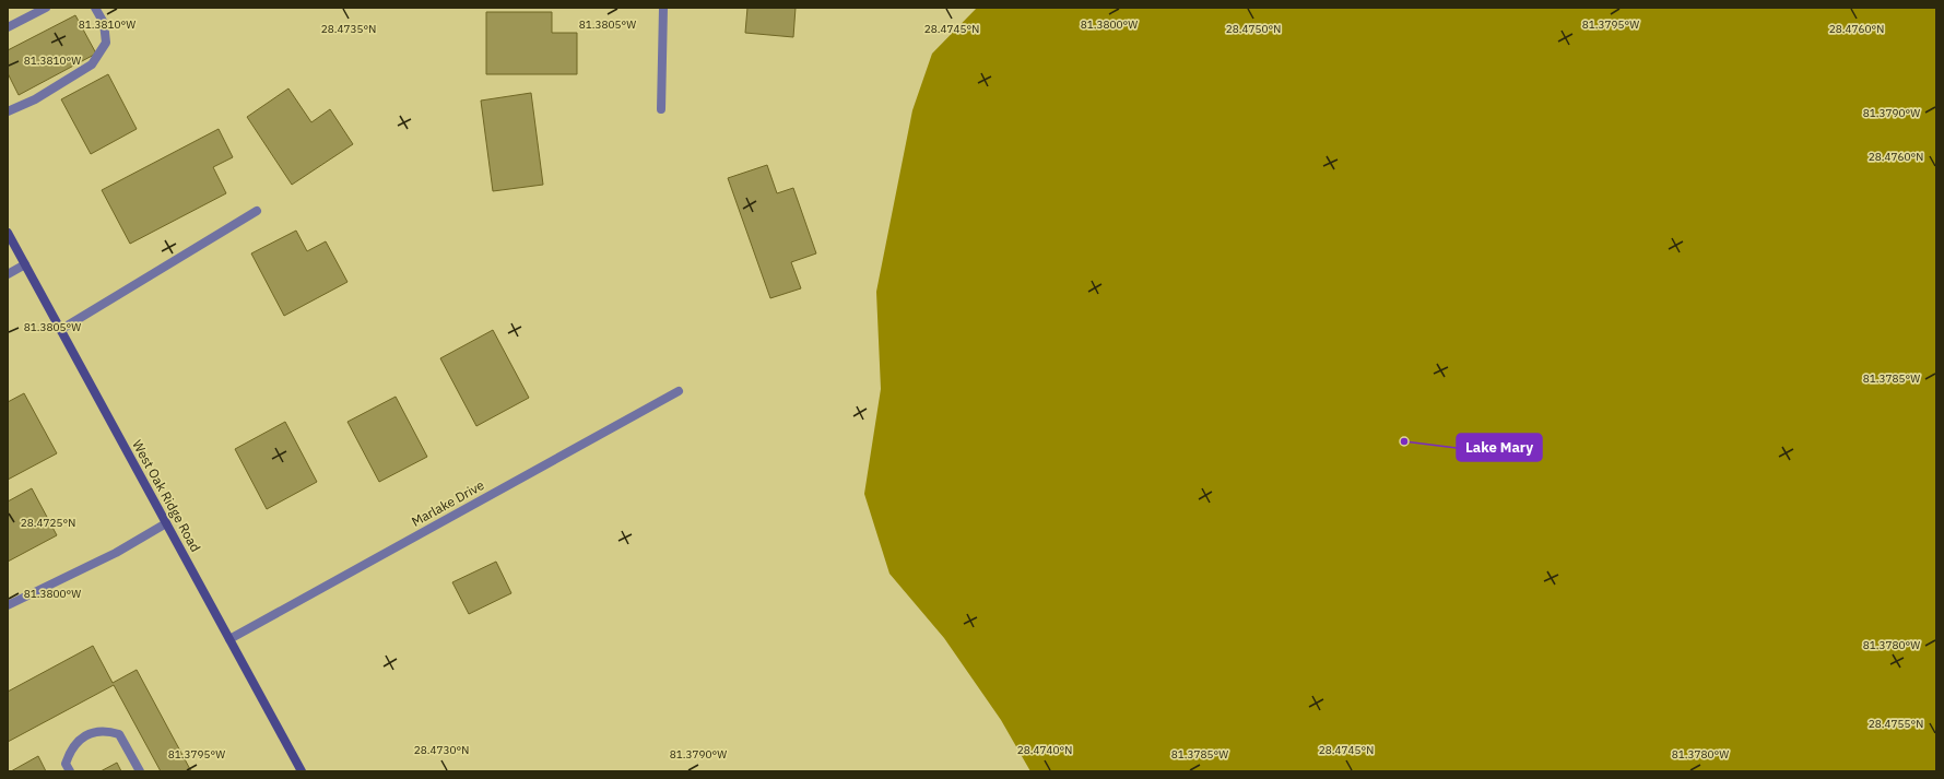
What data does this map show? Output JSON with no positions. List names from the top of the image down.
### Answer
{
  "streets": {
    "main road": ["West Oak Ridge Road"],
    "street": ["Marlake Drive"]
  },
  "crossings": [
    ["West Oak Ridge Road", "Marlake Drive"]
  ],
  "places": ["Lake Mary"],
  "coordinates": [
    "81.3810°W",
    "81.3805°W",
    "81.3800°W",
    "81.3795°W",
    "28.4735°N",
    "28.4745°N",
    "28.4750°N",
    "28.4760°N",
    "81.3790°W",
    "81.3785°W",
    "28.4725°N",
    "81.3780°W",
    "28.4755°N",
    "28.4730°N",
    "28.4740°N"
  ]
}
